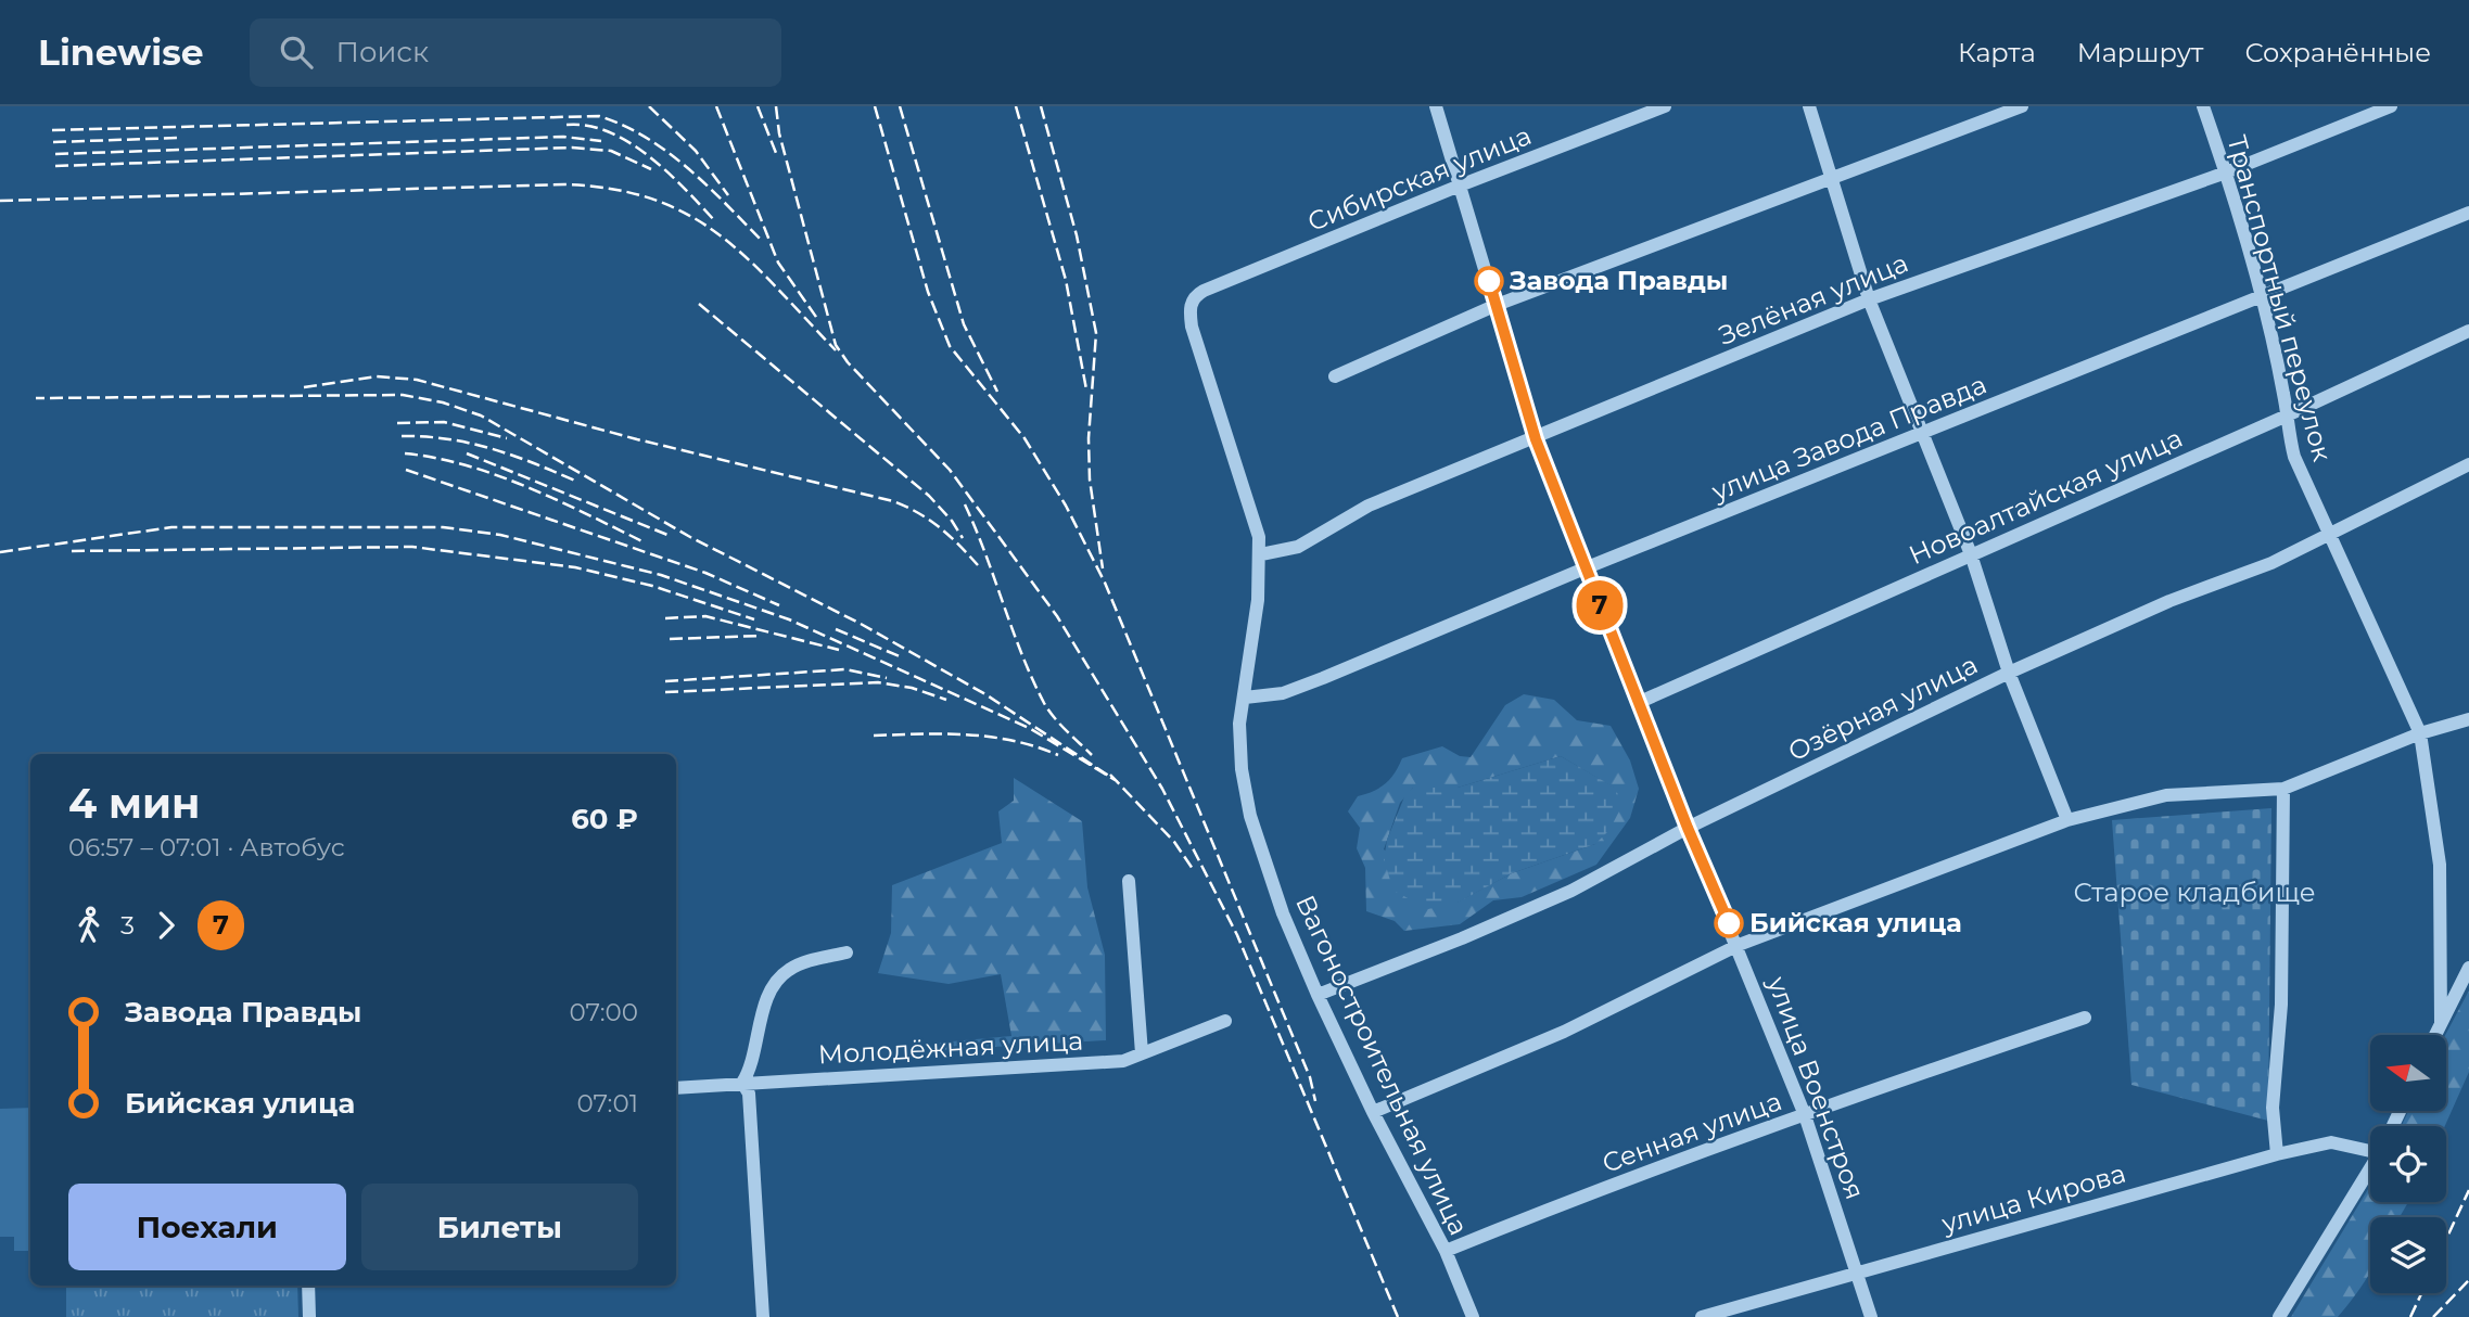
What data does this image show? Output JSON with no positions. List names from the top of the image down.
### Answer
{
  "streets": {
    "street": [
      "Сибирская улица",
      "Транспортный переулок",
      "Зелёная улица",
      "улица Завода Правда",
      "Новоалтайская улица",
      "Озёрная улица",
      "Молодёжная улица",
      "Вагоностроительная улица",
      "улица Военстроя",
      "Сенная улица",
      "улица Кирова"
    ]
  },
  "crossings": [
    ["Сибирская улица", "Вагоностроительная улица"],
    ["Сибирская улица", "улица Военстроя"],
    ["Транспортный переулок", "Зелёная улица"],
    ["Транспортный переулок", "улица Завода Правда"],
    ["Транспортный переулок", "Новоалтайская улица"],
    ["Транспортный переулок", "Озёрная улица"],
    ["Зелёная улица", "Вагоностроительная улица"],
    ["Зелёная улица", "улица Военстроя"],
    ["улица Завода Правда", "Вагоностроительная улица"],
    ["улица Завода Правда", "улица Военстроя"],
    ["Новоалтайская улица", "улица Военстроя"],
    ["Озёрная улица", "Вагоностроительная улица"],
    ["Озёрная улица", "улица Военстроя"],
    ["Вагоностроительная улица", "Сенная улица"],
    ["улица Военстроя", "Сенная улица"],
    ["улица Военстроя", "улица Кирова"]
  ],
  "parks": ["Старое кладбище"],
  "places": ["Завода Правды", "Бийская улица"],
  "lines": ["bus line 7"],
  "north": "left",
  "page": {
    "header": "Linewise",
    "search": "Поиск",
    "nav": ["Карта", "Маршрут", "Сохранённые"],
    "on_map": "7",
    "heading": ["4 мин", "06:57 – 07:01 · Автобус", "60 ₽"],
    "legs": ["3", "7"],
    "list": [
      {
        "name": "Завода Правды",
        "value": "07:00"
      },
      {
        "name": "Бийская улица",
        "value": "07:01"
      }
    ],
    "buttons": ["Поехали", "Билеты"]
  }
}
